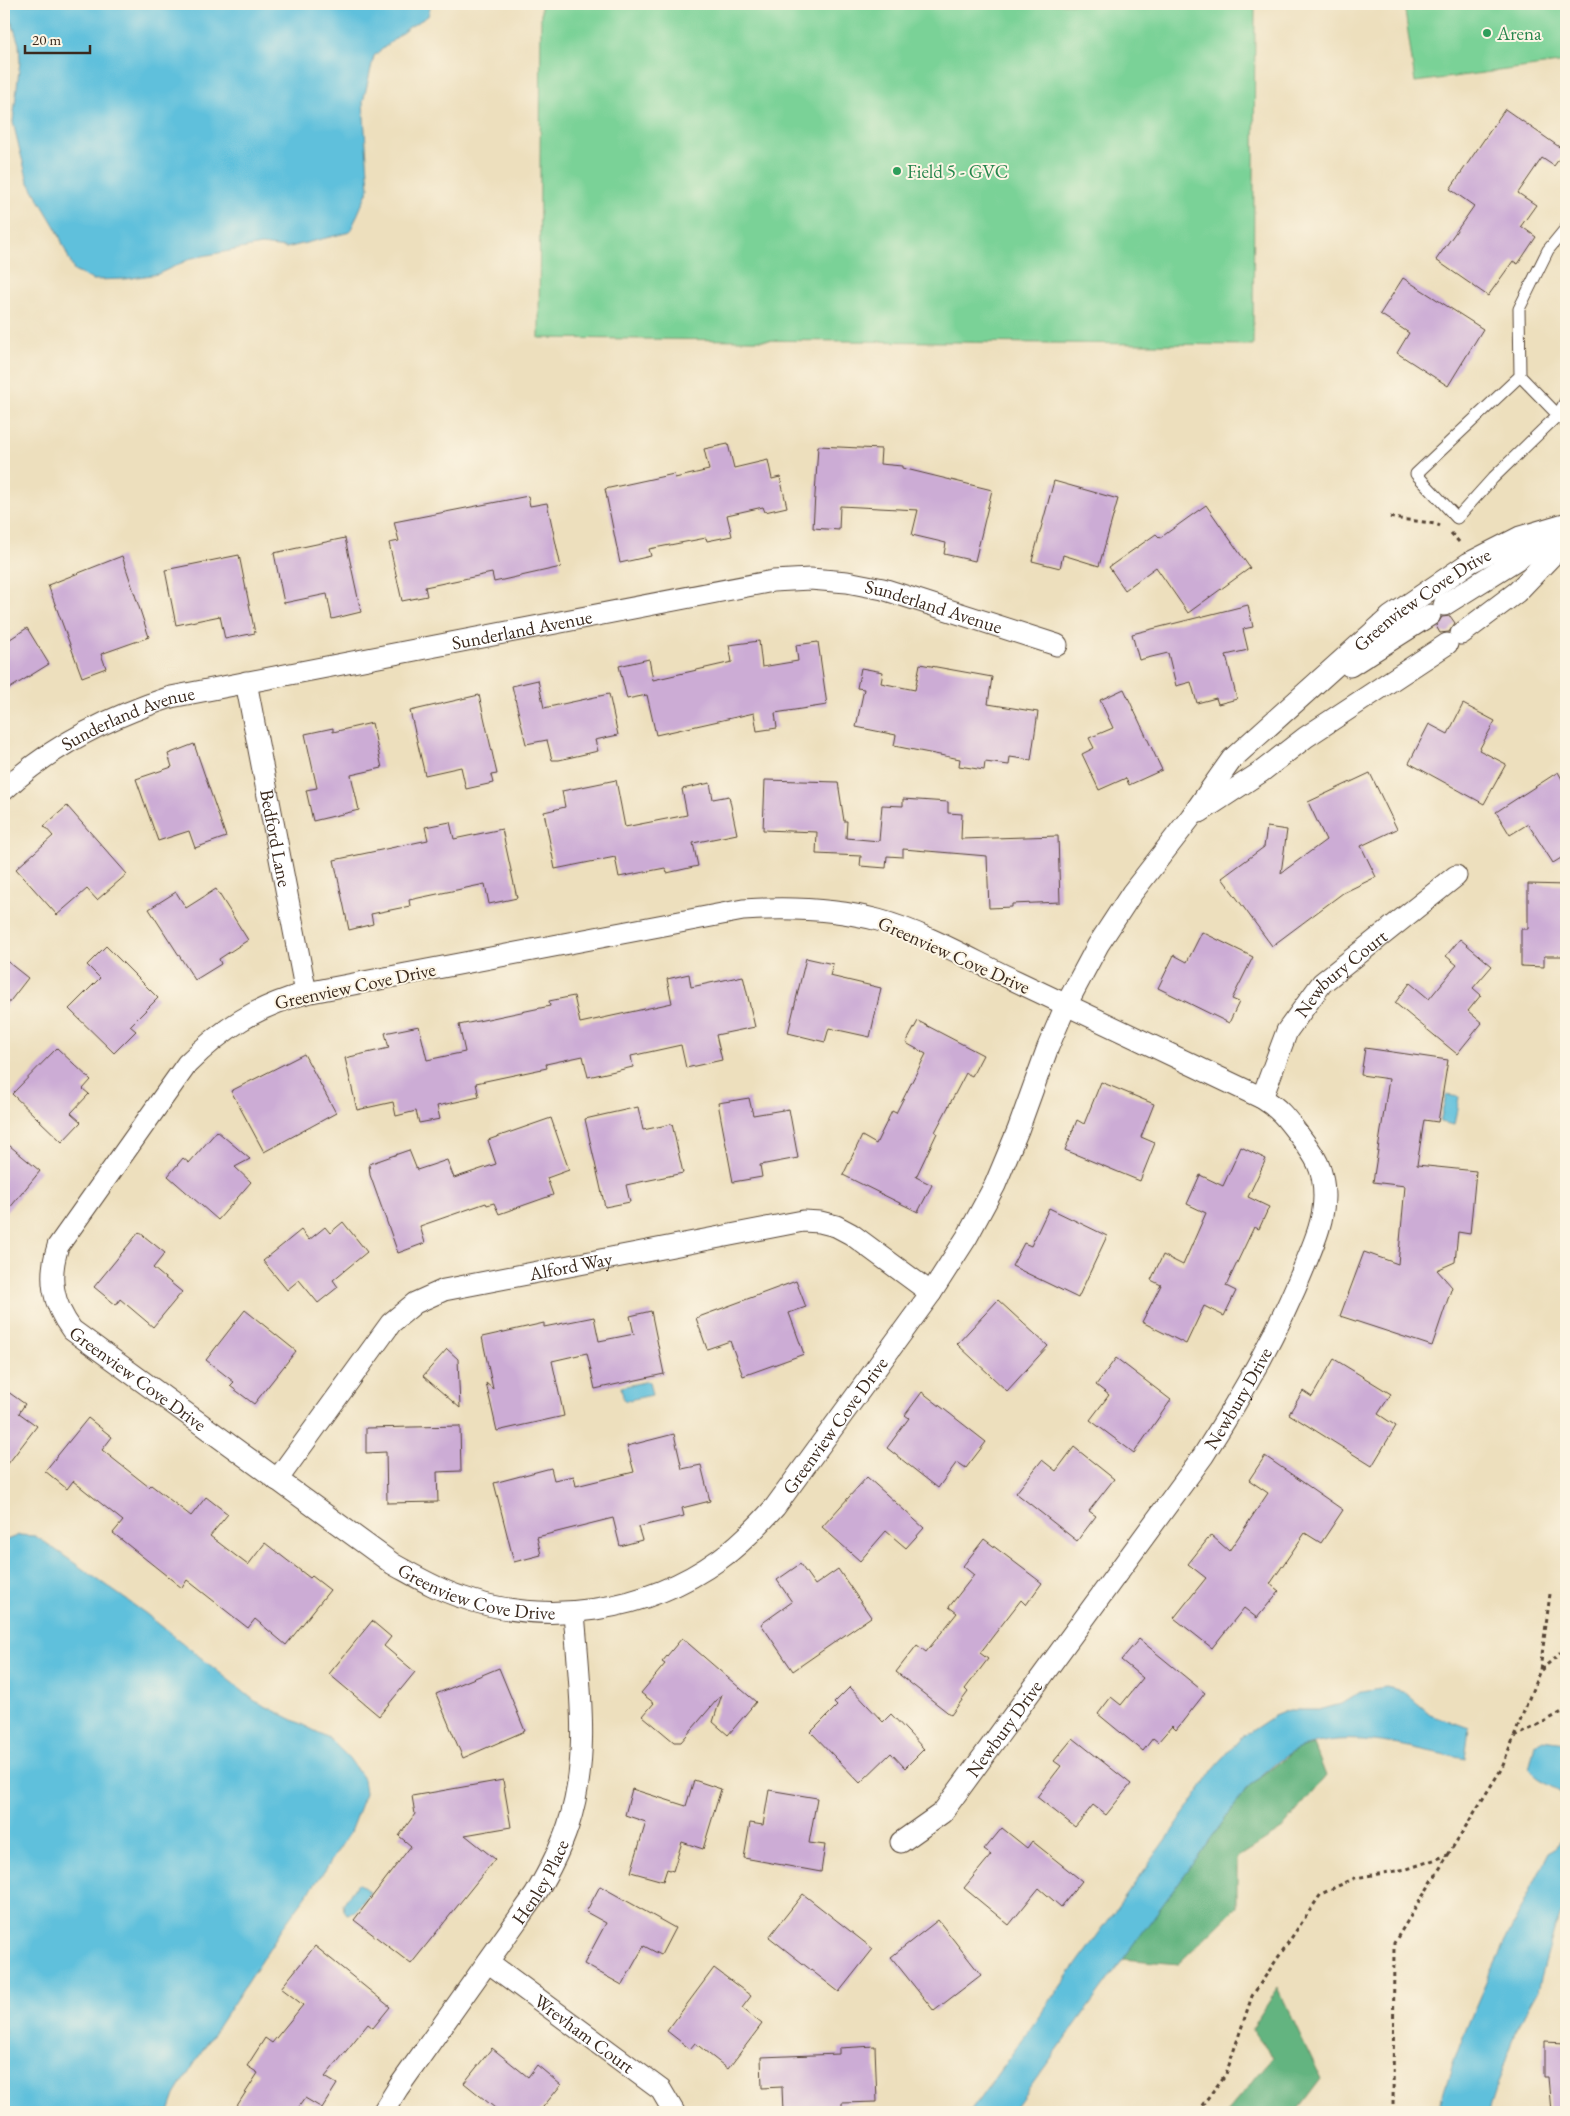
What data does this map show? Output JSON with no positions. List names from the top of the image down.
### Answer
{
  "streets": {
    "street": [
      "Greenview Cove Drive",
      "Sunderland Avenue",
      "Bedford Lane",
      "Newbury Court",
      "Alford Way",
      "Newbury Drive",
      "Henley Place",
      "Wrevham Court"
    ]
  },
  "crossings": [
    ["Greenview Cove Drive", "Bedford Lane"],
    ["Greenview Cove Drive", "Alford Way"],
    ["Greenview Cove Drive", "Newbury Drive"],
    ["Greenview Cove Drive", "Henley Place"],
    ["Sunderland Avenue", "Bedford Lane"],
    ["Newbury Court", "Newbury Drive"],
    ["Henley Place", "Wrevham Court"]
  ],
  "places": ["Arena", "Field 5 - GVC"],
  "scale_bar": "20 m"
}
